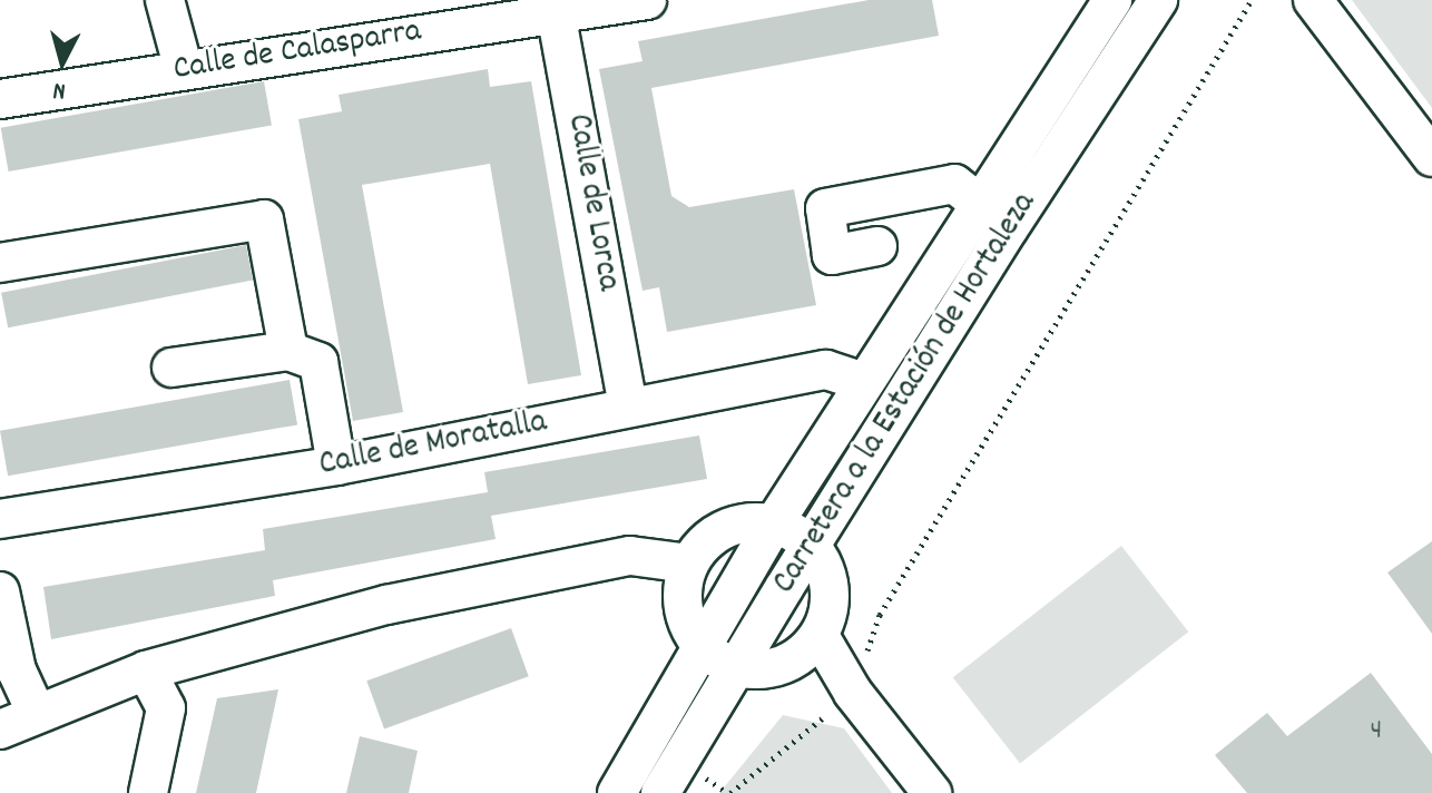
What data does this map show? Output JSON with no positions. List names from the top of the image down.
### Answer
{
  "streets": {
    "street": [
      "Calle de Calasparra",
      "Calle de Lorca",
      "Carretera a la Estación de Hortaleza",
      "Calle de Moratalla"
    ]
  },
  "crossings": [
    ["Calle de Calasparra", "Calle de Lorca"],
    ["Calle de Lorca", "Calle de Moratalla"],
    ["Carretera a la Estación de Hortaleza", "Calle de Moratalla"]
  ],
  "house_numbers": ["4"],
  "north": "bottom"
}
